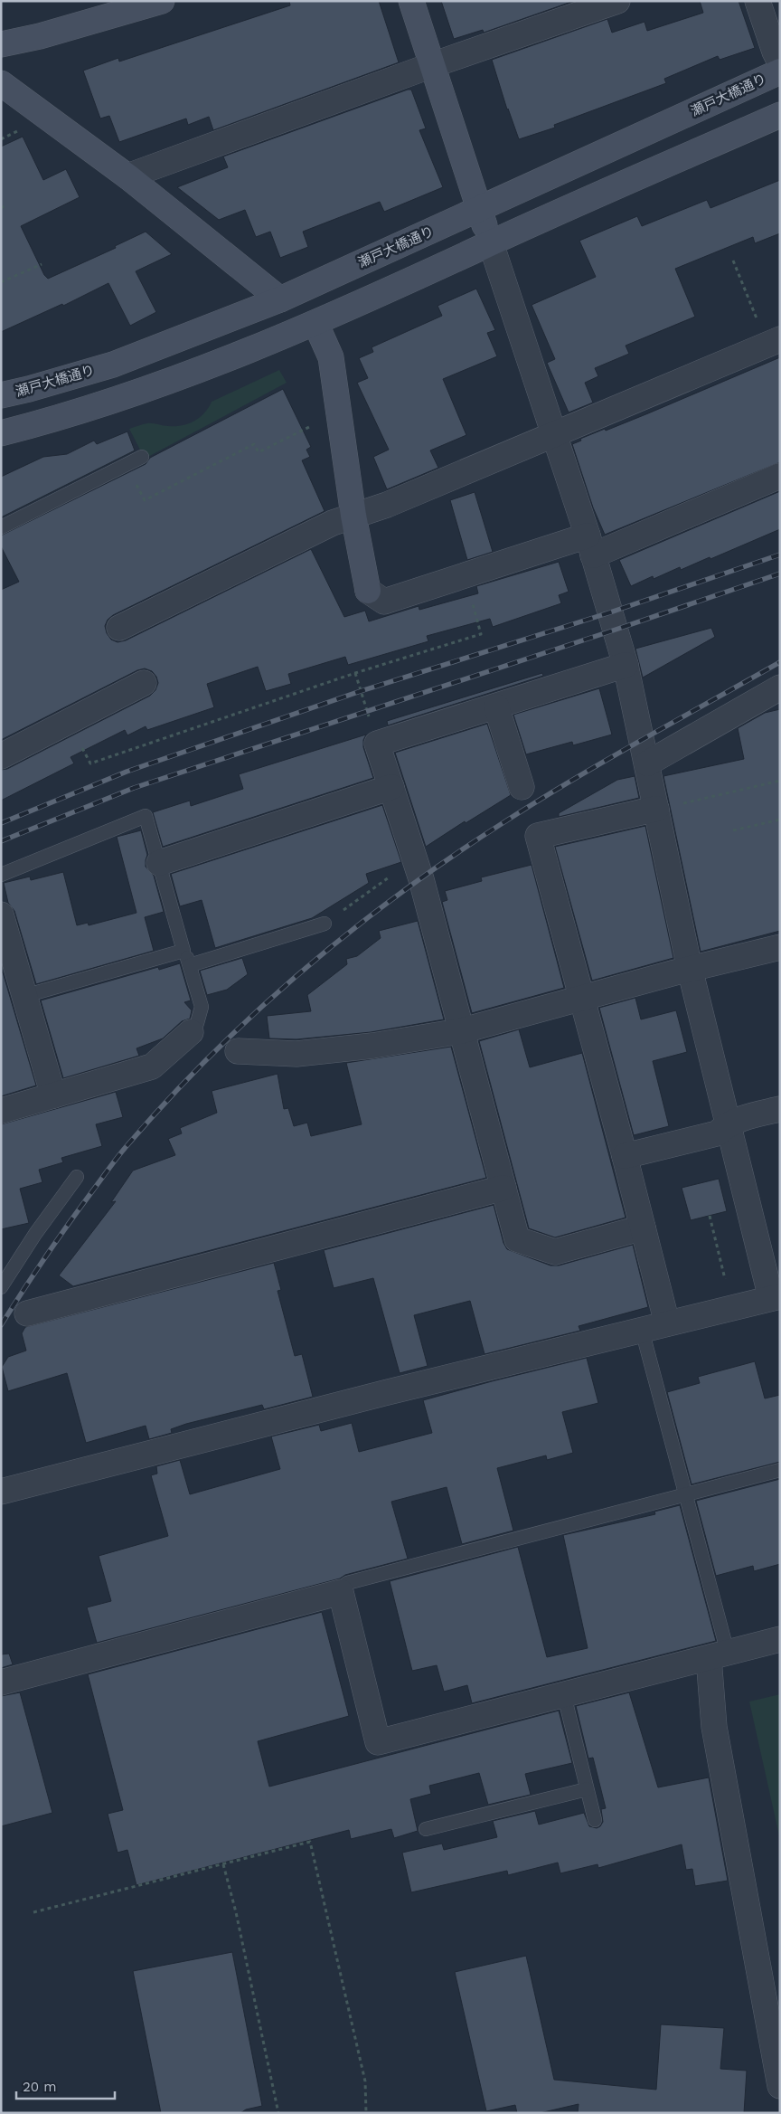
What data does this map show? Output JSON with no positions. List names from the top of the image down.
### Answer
{
  "streets": {
    "street": ["瀬戸大橋通り"]
  },
  "scale_bar": "20 m"
}
